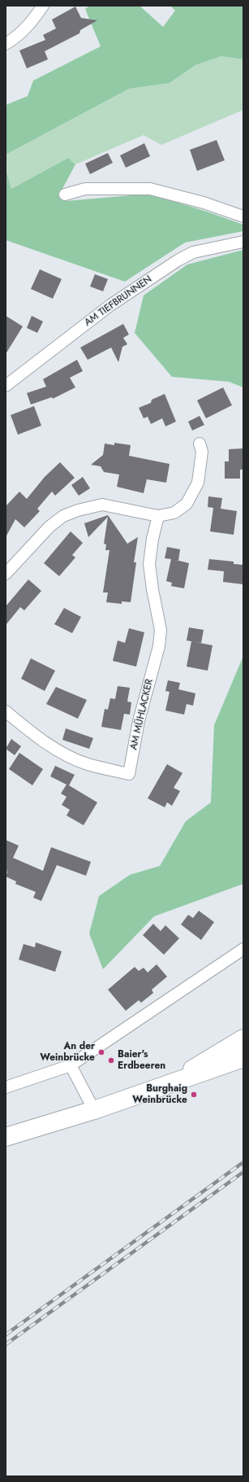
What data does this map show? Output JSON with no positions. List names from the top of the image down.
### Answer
{
  "streets": {
    "street": ["AM TIEFBRUNNEN", "AM MÜHLACKER"]
  },
  "places": ["An der Weinbrücke", "Baier's Erdbeeren", "Burghaig Weinbrücke"]
}
